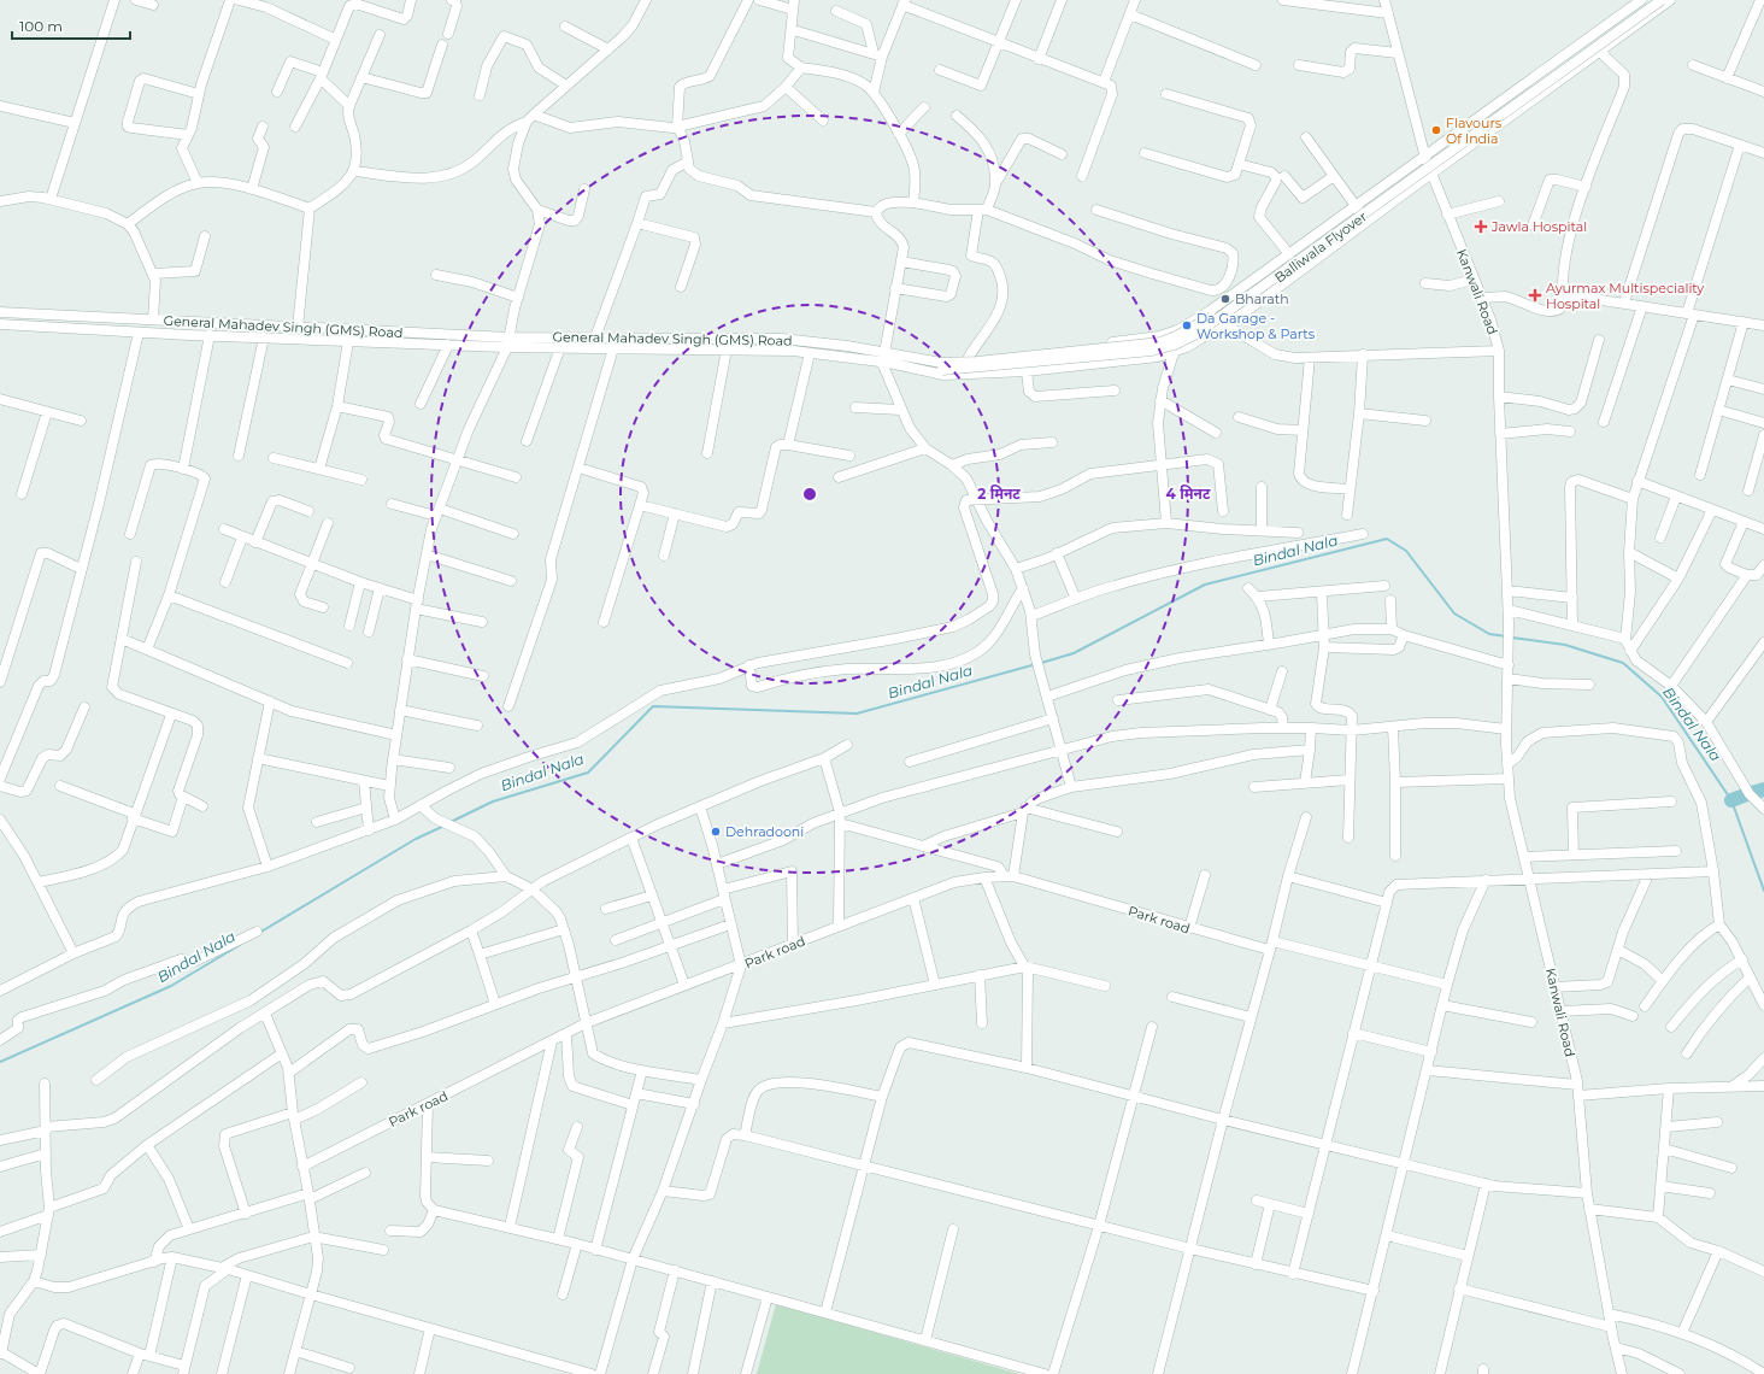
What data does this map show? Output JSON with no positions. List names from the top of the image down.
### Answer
{
  "streets": {
    "street": [
      "Balliwala Flyover",
      "Kanwali Road",
      "General Mahadev Singh (GMS) Road",
      "Park road"
    ]
  },
  "crossings": [
    ["Balliwala Flyover", "General Mahadev Singh (GMS) Road"],
    ["Kanwali Road", "General Mahadev Singh (GMS) Road"]
  ],
  "water": ["Bindal Nala"],
  "places": {
    "other": [
      "Flavours Of India",
      "Bharath",
      "Da Garage - Workshop & Parts",
      "Dehradooni"
    ],
    "health": ["Jawla Hospital", "Ayurmax Multispeciality Hospital"]
  },
  "scale_bar": "100 m",
  "rings": ["2 मिनट", "4 मिनट"]
}
